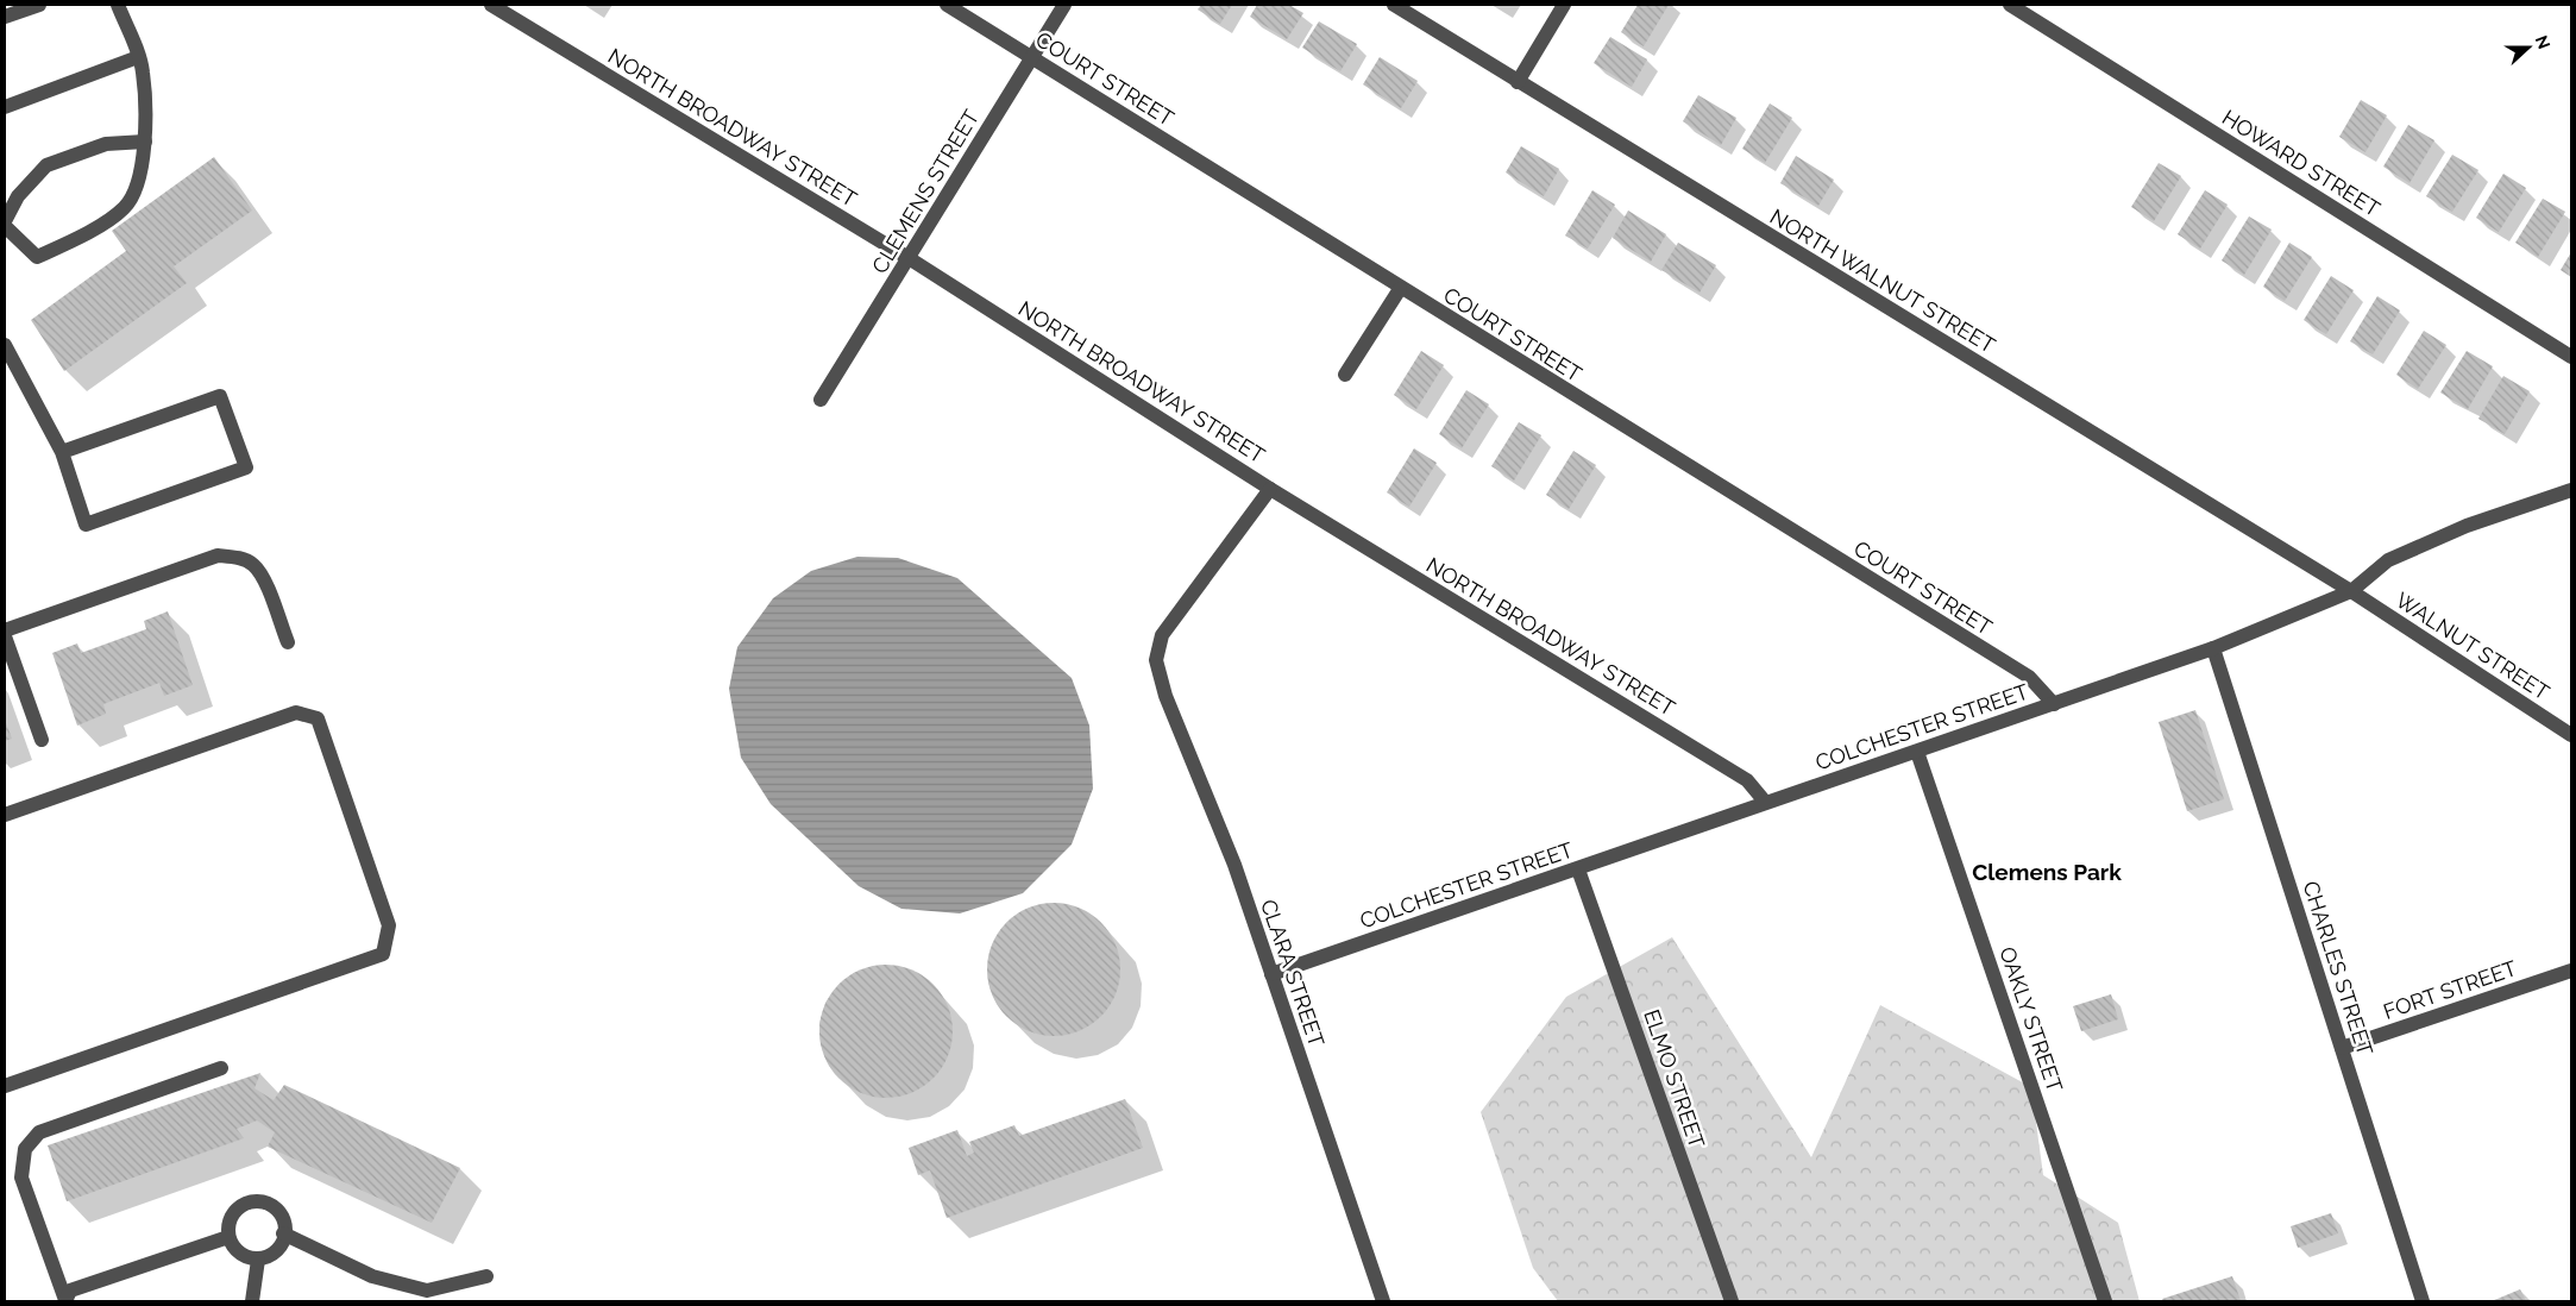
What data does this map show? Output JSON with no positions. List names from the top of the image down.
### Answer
{
  "streets": {
    "street": [
      "COURT STREET",
      "NORTH BROADWAY STREET",
      "HOWARD STREET",
      "CLEMENS STREET",
      "NORTH WALNUT STREET",
      "WALNUT STREET",
      "COLCHESTER STREET",
      "CHARLES STREET",
      "CLARA STREET",
      "FORT STREET",
      "OAKLY STREET",
      "ELMO STREET"
    ]
  },
  "crossings": [
    ["COURT STREET", "CLEMENS STREET"],
    ["COURT STREET", "COLCHESTER STREET"],
    ["NORTH BROADWAY STREET", "CLEMENS STREET"],
    ["NORTH BROADWAY STREET", "COLCHESTER STREET"],
    ["NORTH BROADWAY STREET", "CLARA STREET"],
    ["NORTH WALNUT STREET", "WALNUT STREET"],
    ["NORTH WALNUT STREET", "COLCHESTER STREET"],
    ["WALNUT STREET", "COLCHESTER STREET"],
    ["COLCHESTER STREET", "CHARLES STREET"],
    ["COLCHESTER STREET", "CLARA STREET"],
    ["COLCHESTER STREET", "OAKLY STREET"],
    ["COLCHESTER STREET", "ELMO STREET"],
    ["CHARLES STREET", "FORT STREET"]
  ],
  "districts": ["Clemens Park"],
  "north": "right"
}
